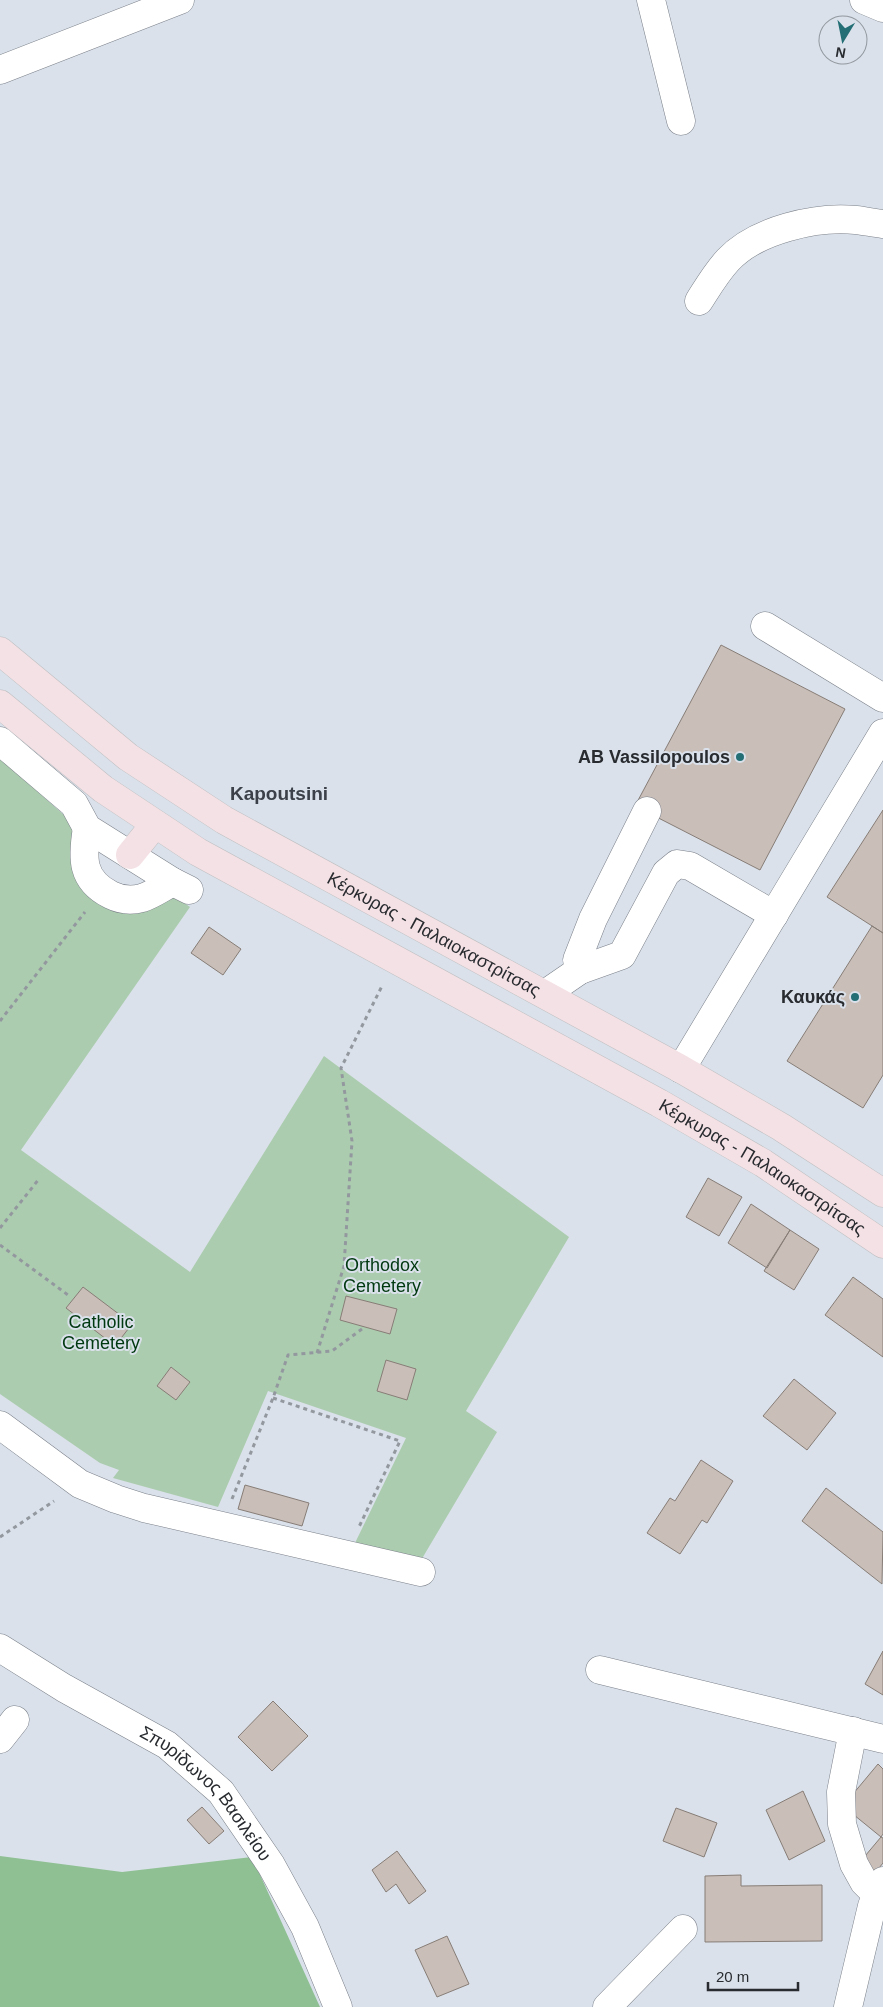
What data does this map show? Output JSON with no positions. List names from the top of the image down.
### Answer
{
  "streets": {
    "main road": ["Κέρκυρας - Παλαιοκαστρίτσας"],
    "street": ["Σπυρίδωνος Βασιλείου"]
  },
  "districts": ["Kapoutsini"],
  "parks": ["Orthodox Cemetery", "Catholic Cemetery"],
  "places": ["AB Vassilopoulos", "Καυκάς"],
  "scale_bar": "20 m",
  "north": "bottom"
}
